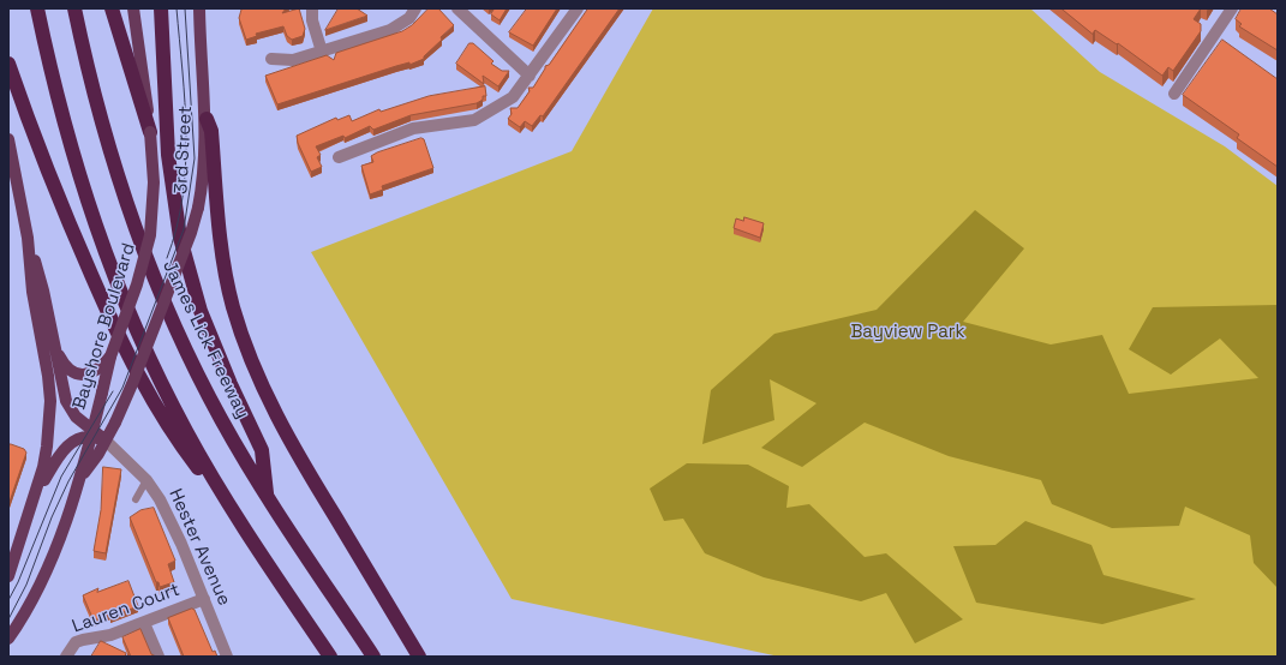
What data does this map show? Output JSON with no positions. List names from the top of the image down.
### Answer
{
  "streets": {
    "highway": ["James Lick Freeway"],
    "main road": ["3rd Street", "Bayshore Boulevard"],
    "street": ["Hester Avenue", "Lauren Court"]
  },
  "crossings": [
    ["3rd Street", "Bayshore Boulevard"],
    ["3rd Street", "Hester Avenue"],
    ["Hester Avenue", "Lauren Court"]
  ],
  "parks": ["Bayview Park"]
}
